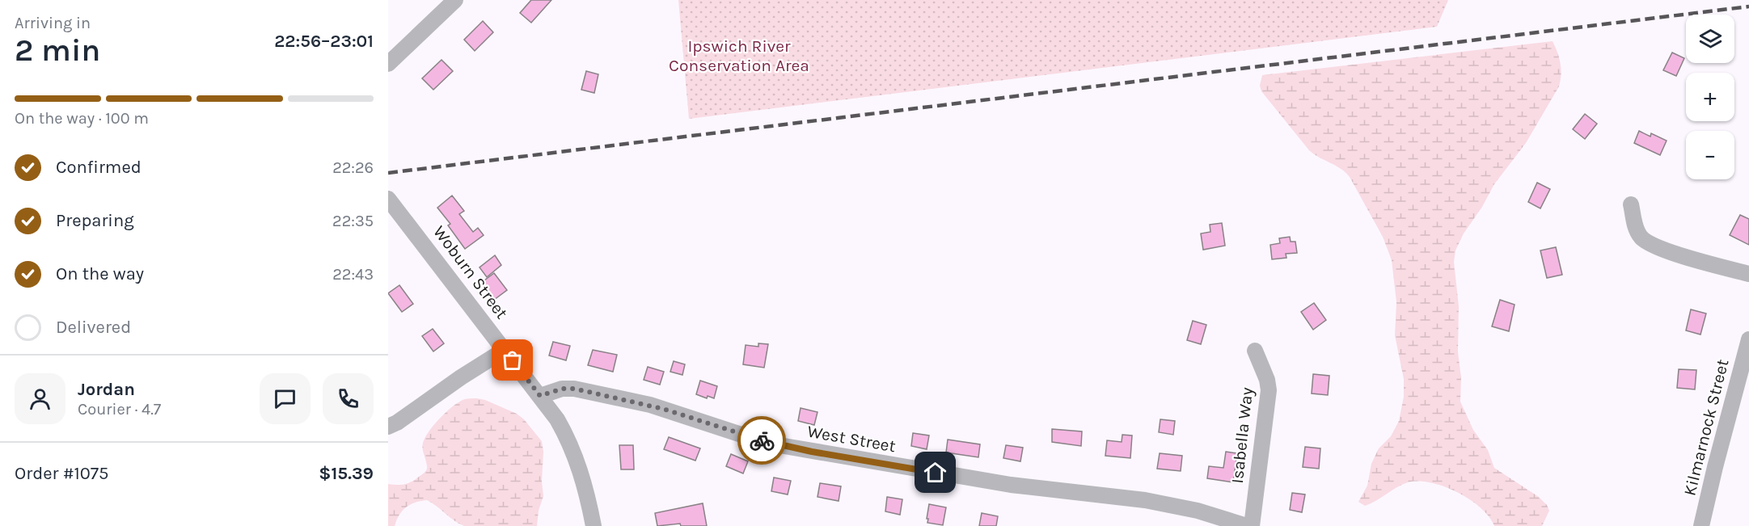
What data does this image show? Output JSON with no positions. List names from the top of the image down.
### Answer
{
  "streets": {
    "street": [
      "Woburn Street",
      "Kilmarnock Street",
      "Isabella Way",
      "West Street"
    ]
  },
  "crossings": [
    ["Woburn Street", "West Street"]
  ],
  "parks": ["Ipswich River Conservation Area"],
  "page": {
    "heading": ["2 min", "Arriving in", "22:56–23:01"],
    "panel": [
      "Jordan",
      "Courier · 4.7",
      "Order #1075",
      "$15.39"
    ],
    "map_buttons": ["+", "−"],
    "bar": "On the way · 100 m",
    "list": [
      ["Confirmed", "22:26"],
      ["Preparing", "22:35"],
      ["On the way", "22:43"],
      "Delivered"
    ]
  }
}
